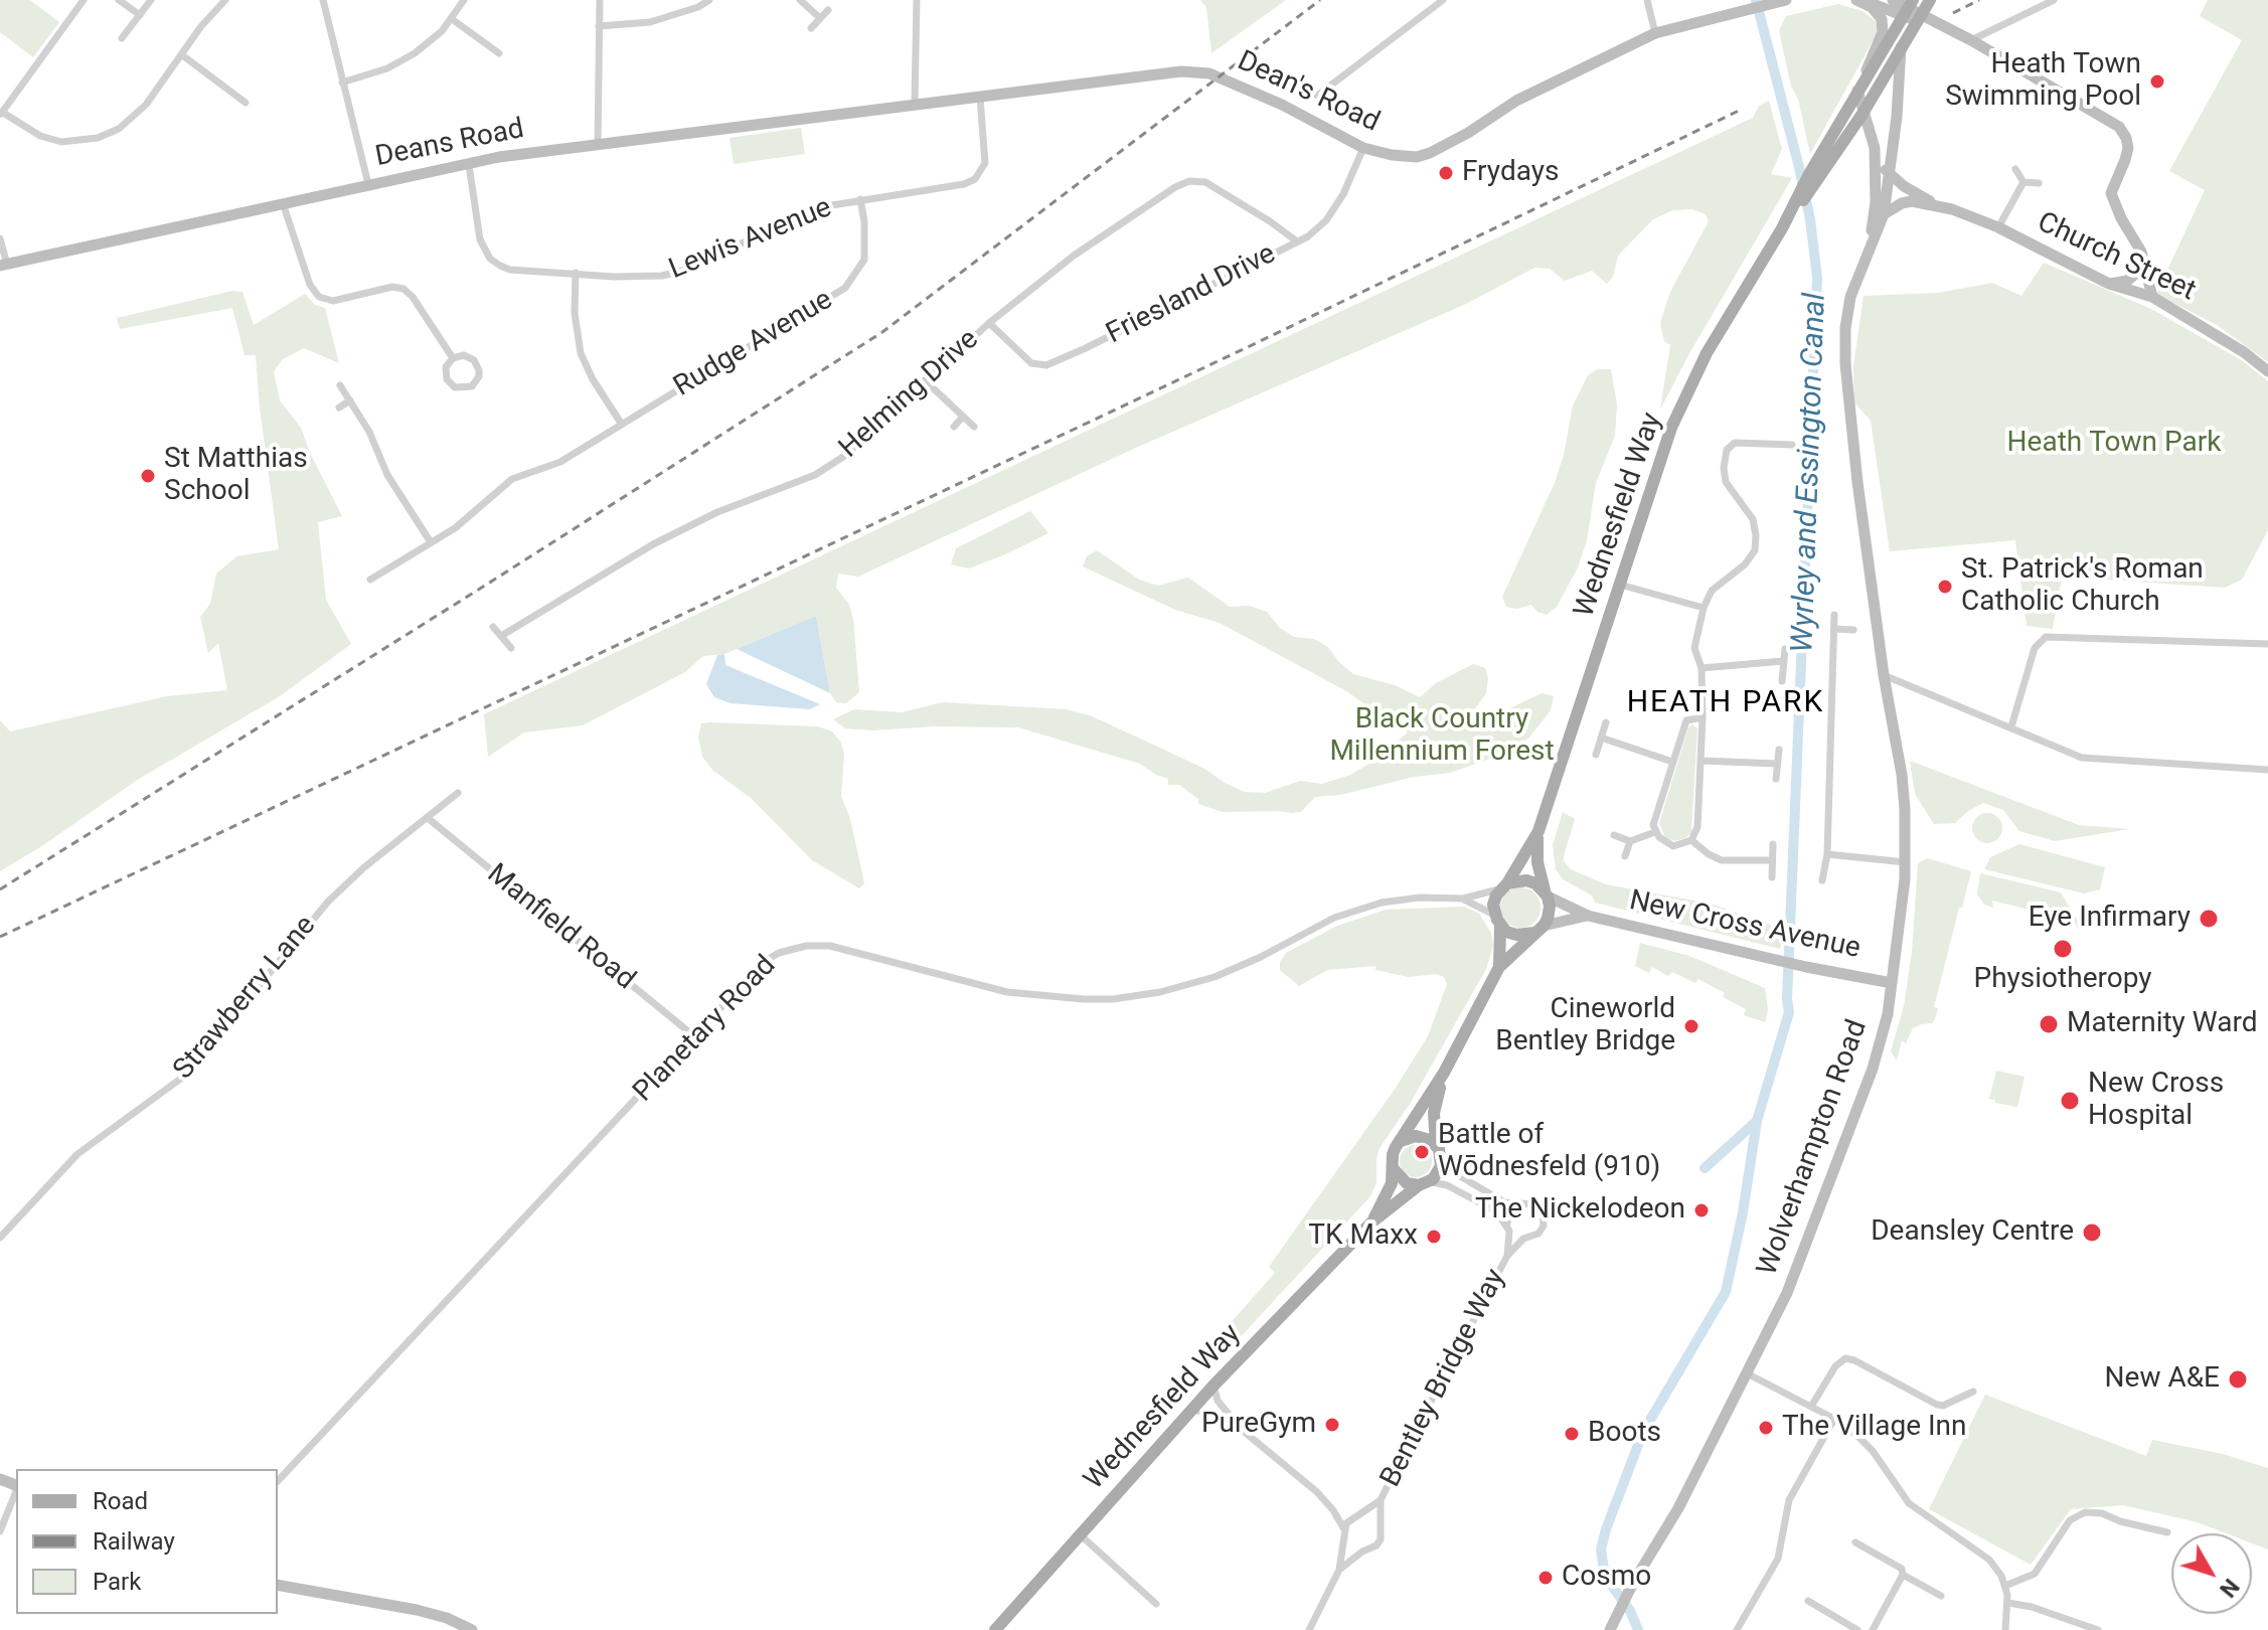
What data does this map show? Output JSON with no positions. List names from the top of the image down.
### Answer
{
  "streets": {
    "main road": ["Wednesfield Way", "Wolverhampton Road"],
    "street": [
      "Dean's Road",
      "Deans Road",
      "Lewis Avenue",
      "Church Street",
      "Friesland Drive",
      "Rudge Avenue",
      "Helming Drive",
      "New Cross Avenue",
      "Manfield Road",
      "Strawberry Lane",
      "Planetary Road",
      "Bentley Bridge Way"
    ]
  },
  "crossings": [
    ["Dean's Road", "Deans Road"],
    ["Dean's Road", "Lewis Avenue"],
    ["Dean's Road", "Friesland Drive"],
    ["Deans Road", "Lewis Avenue"],
    ["Lewis Avenue", "Rudge Avenue"],
    ["Church Street", "Wolverhampton Road"],
    ["Friesland Drive", "Helming Drive"],
    ["Wednesfield Way", "New Cross Avenue"],
    ["Wednesfield Way", "Planetary Road"],
    ["New Cross Avenue", "Planetary Road"],
    ["New Cross Avenue", "Wolverhampton Road"],
    ["Manfield Road", "Strawberry Lane"],
    ["Manfield Road", "Planetary Road"]
  ],
  "districts": ["HEATH PARK"],
  "water": ["Wyrley and Essington Canal"],
  "parks": ["Heath Town Park", "Black Country Millennium Forest"],
  "places": [
    "Heath Town Swimming Pool",
    "Frydays",
    "St Matthias School",
    "St. Patrick's Roman Catholic Church",
    "Eye Infirmary",
    "Physiotheropy",
    "Maternity Ward",
    "Cineworld Bentley Bridge",
    "New Cross Hospital",
    "Battle of Wōdnesfeld (910)",
    "The Nickelodeon",
    "Deansley Centre",
    "TK Maxx",
    "New A&E",
    "PureGym",
    "The Village Inn",
    "Boots",
    "Cosmo"
  ],
  "legend": ["Road", "Railway", "Park"],
  "north": "bottom right"
}
